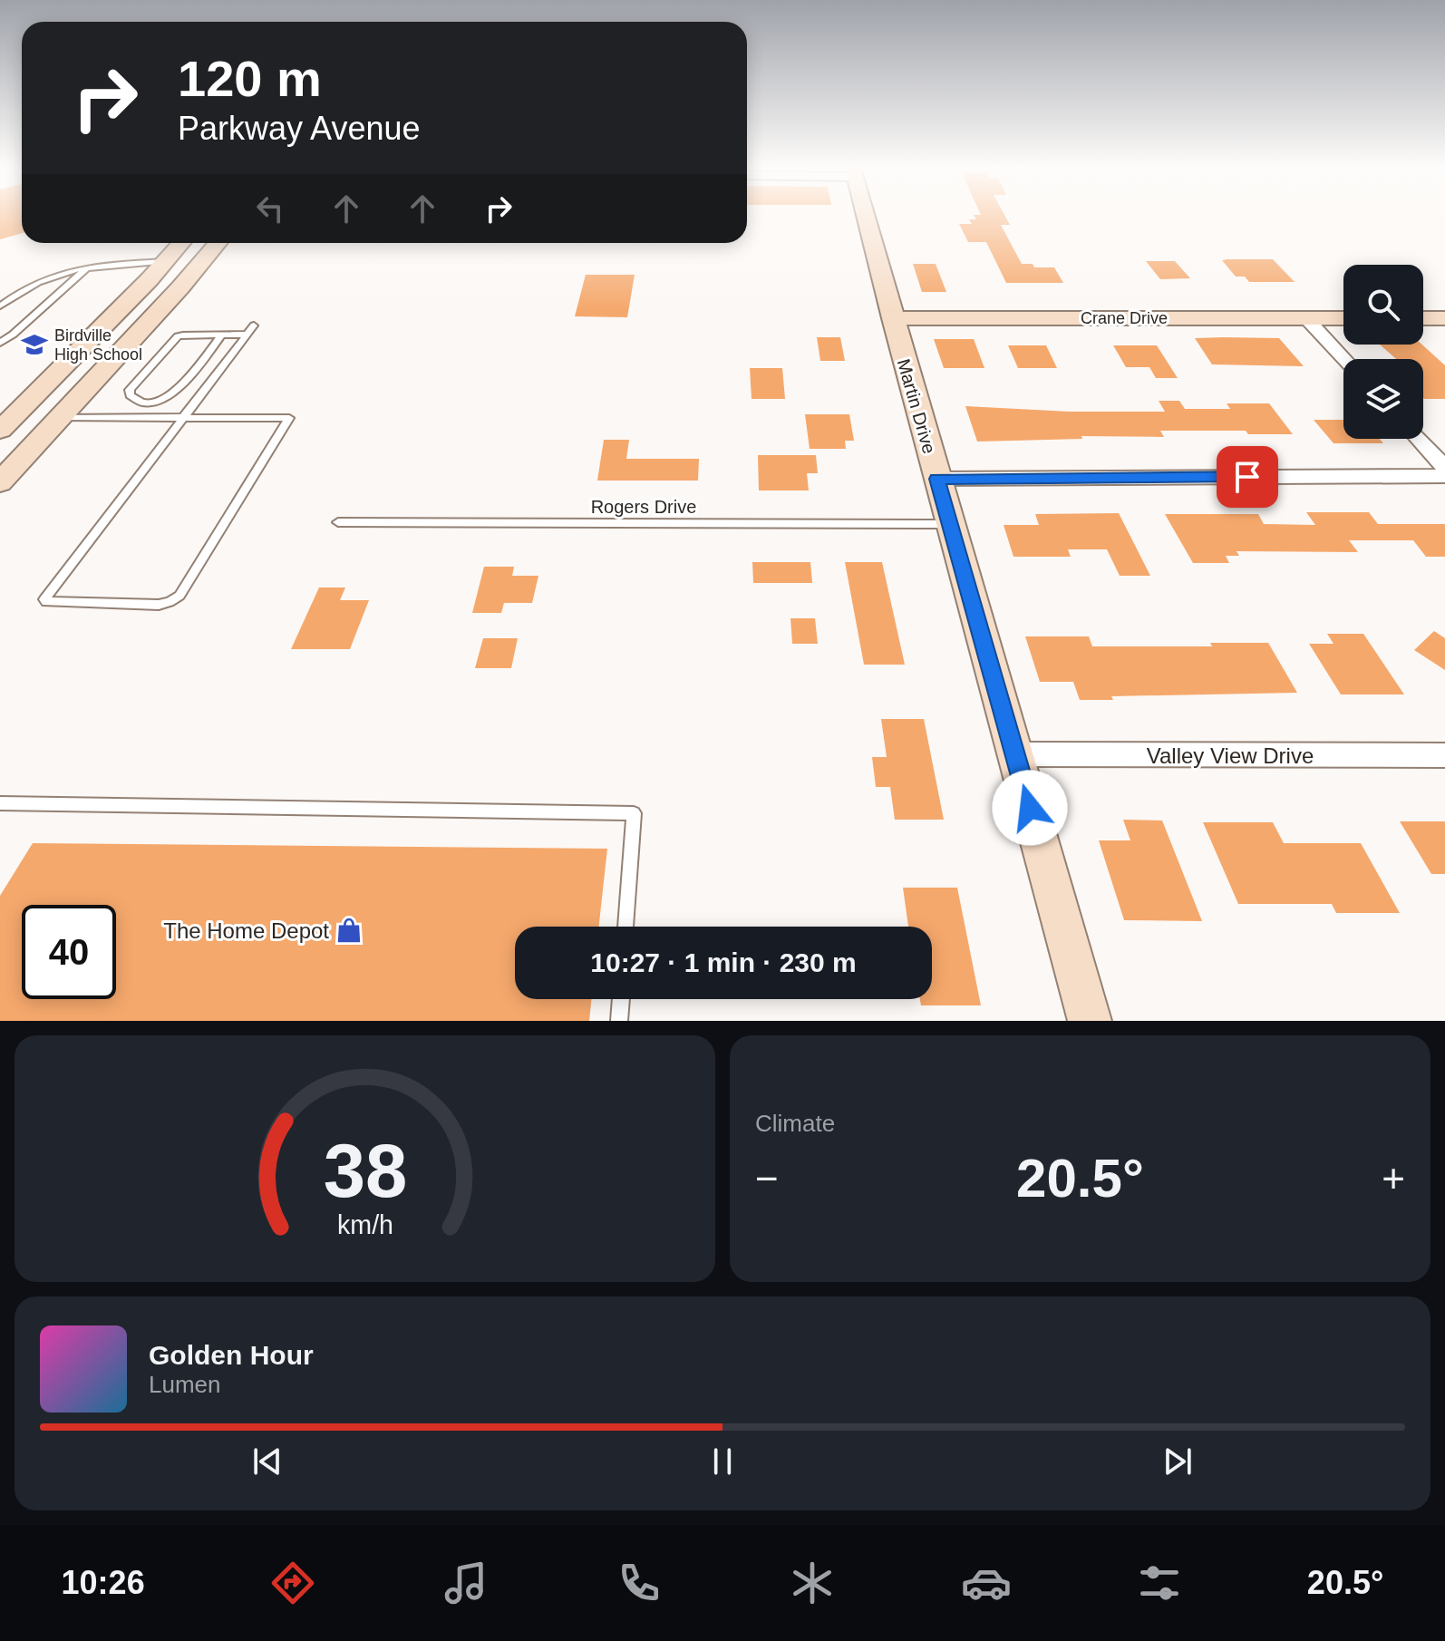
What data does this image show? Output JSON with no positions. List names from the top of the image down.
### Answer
{
  "streets": {
    "street": ["Crane Drive", "Martin Drive", "Valley View Drive"],
    "lane": ["Rogers Drive"]
  },
  "crossings": [
    ["Crane Drive", "Martin Drive"],
    ["Martin Drive", "Rogers Drive"],
    ["Martin Drive", "Valley View Drive"]
  ],
  "places": {
    "school or university": ["Birdville High School"],
    "shop": ["The Home Depot"]
  },
  "page": {
    "turn": ["120 m", "Parkway Avenue"],
    "limit": "40",
    "trip": "10:27 · 1 min · 230 m",
    "tile": "Climate",
    "heat": ["−", "20.5°", "+"],
    "song": ["Golden Hour", "Lumen"],
    "tabs": ["10:26", "20.5°"],
    "gauge": ["38", "km/h"]
  }
}
